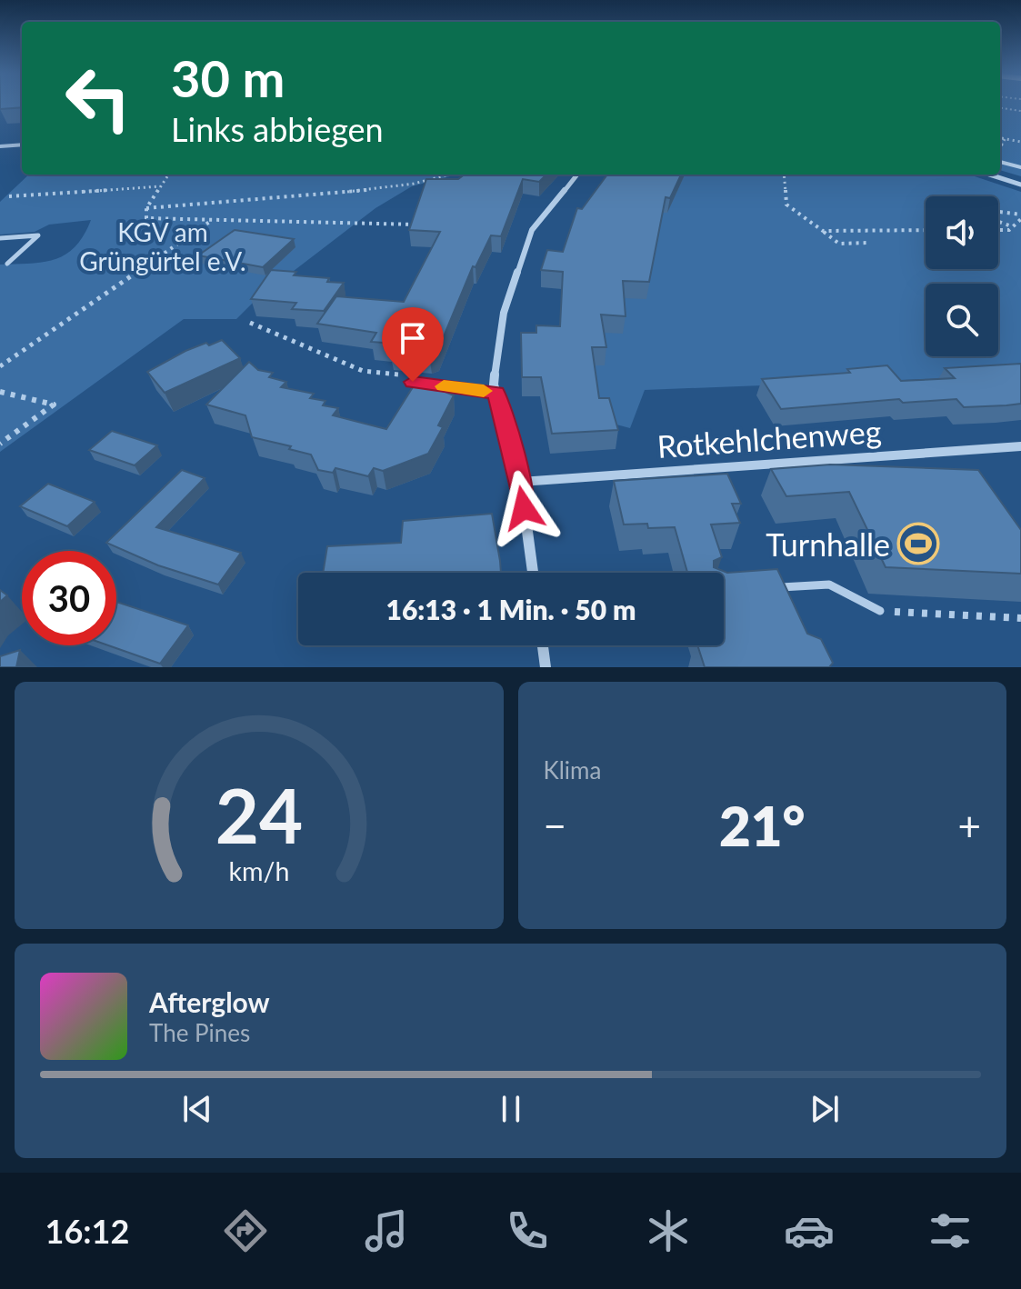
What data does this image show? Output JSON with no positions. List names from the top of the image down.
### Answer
{
  "streets": {
    "street": ["Rotkehlchenweg"]
  },
  "parks": ["KGV am Grüngürtel e.V."],
  "places": {
    "sports": ["Turnhalle"]
  },
  "page": {
    "turn": ["30 m", "Links abbiegen"],
    "limit": "30",
    "trip": "16:13 · 1 Min. · 50 m",
    "tile": "Klima",
    "heat": ["−", "21°", "+"],
    "song": ["Afterglow", "The Pines"],
    "tabs": "16:12",
    "gauge": ["24", "km/h"]
  }
}
